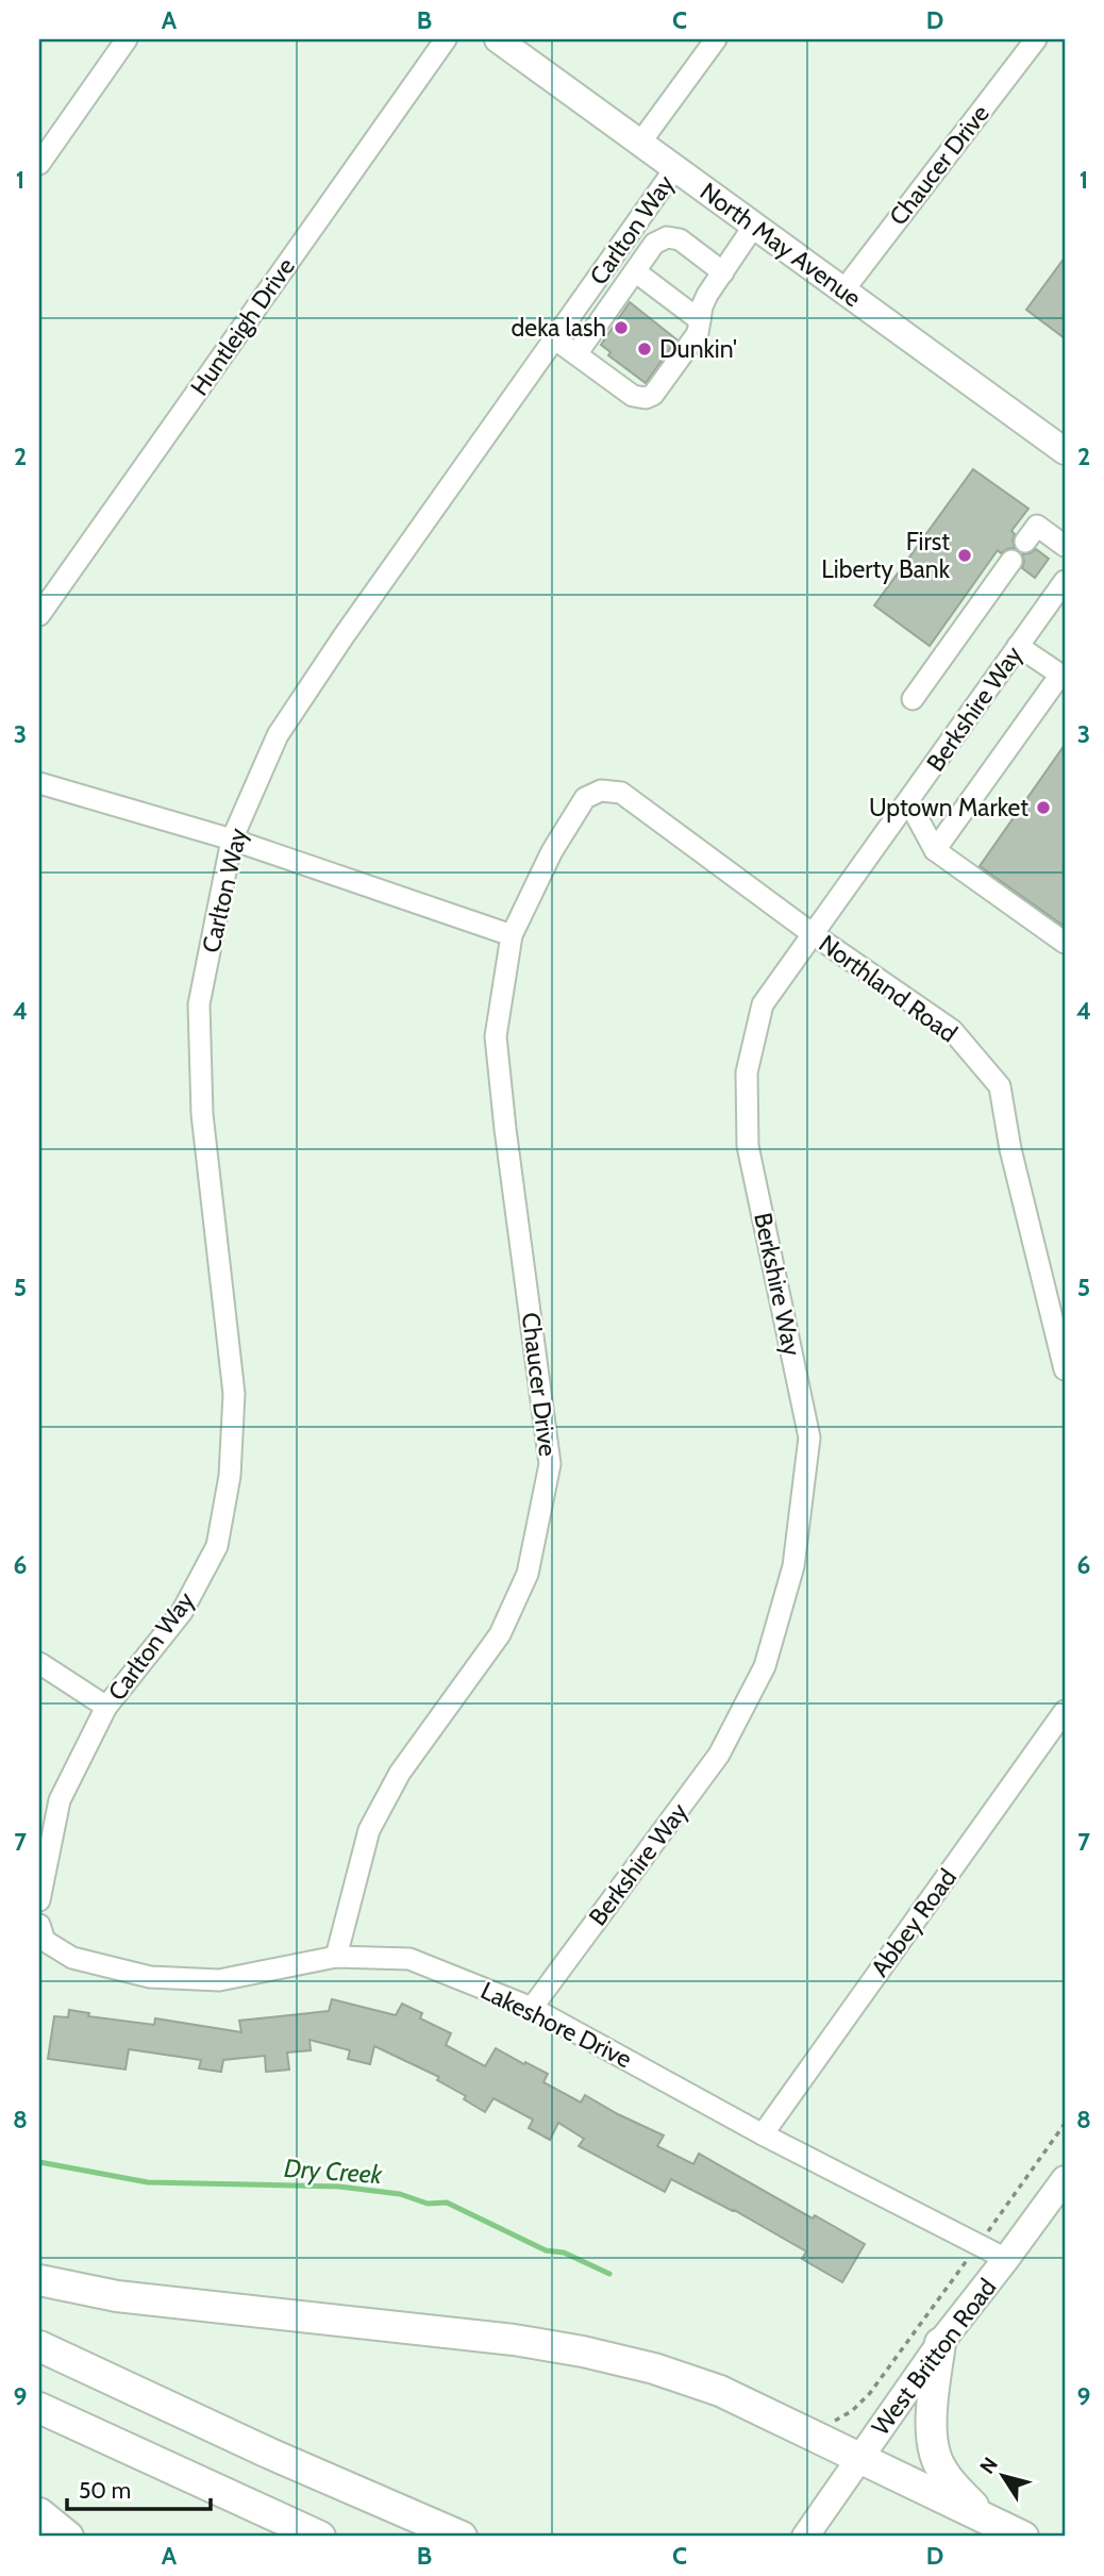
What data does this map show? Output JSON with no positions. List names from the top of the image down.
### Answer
{
  "streets": {
    "main road": ["North May Avenue", "West Britton Road"],
    "street": [
      "Chaucer Drive",
      "Carlton Way",
      "Huntleigh Drive",
      "Berkshire Way",
      "Northland Road",
      "Abbey Road",
      "Lakeshore Drive"
    ]
  },
  "crossings": [
    ["Chaucer Drive", "North May Avenue"],
    ["Chaucer Drive", "Northland Road"],
    ["Chaucer Drive", "Lakeshore Drive"],
    ["Carlton Way", "North May Avenue"],
    ["Berkshire Way", "Northland Road"],
    ["Berkshire Way", "Lakeshore Drive"],
    ["Abbey Road", "Lakeshore Drive"],
    ["Lakeshore Drive", "West Britton Road"]
  ],
  "water": ["Dry Creek"],
  "places": [
    "deka lash",
    "Dunkin'",
    "First Liberty Bank",
    "Uptown Market"
  ],
  "scale_bar": "50 m",
  "north": "top left",
  "grid": {
    "columns": [
      "A",
      "B",
      "C",
      "D"
    ],
    "rows": [
      "1",
      "2",
      "3",
      "4",
      "5",
      "6",
      "7",
      "8",
      "9"
    ]
  }
}
